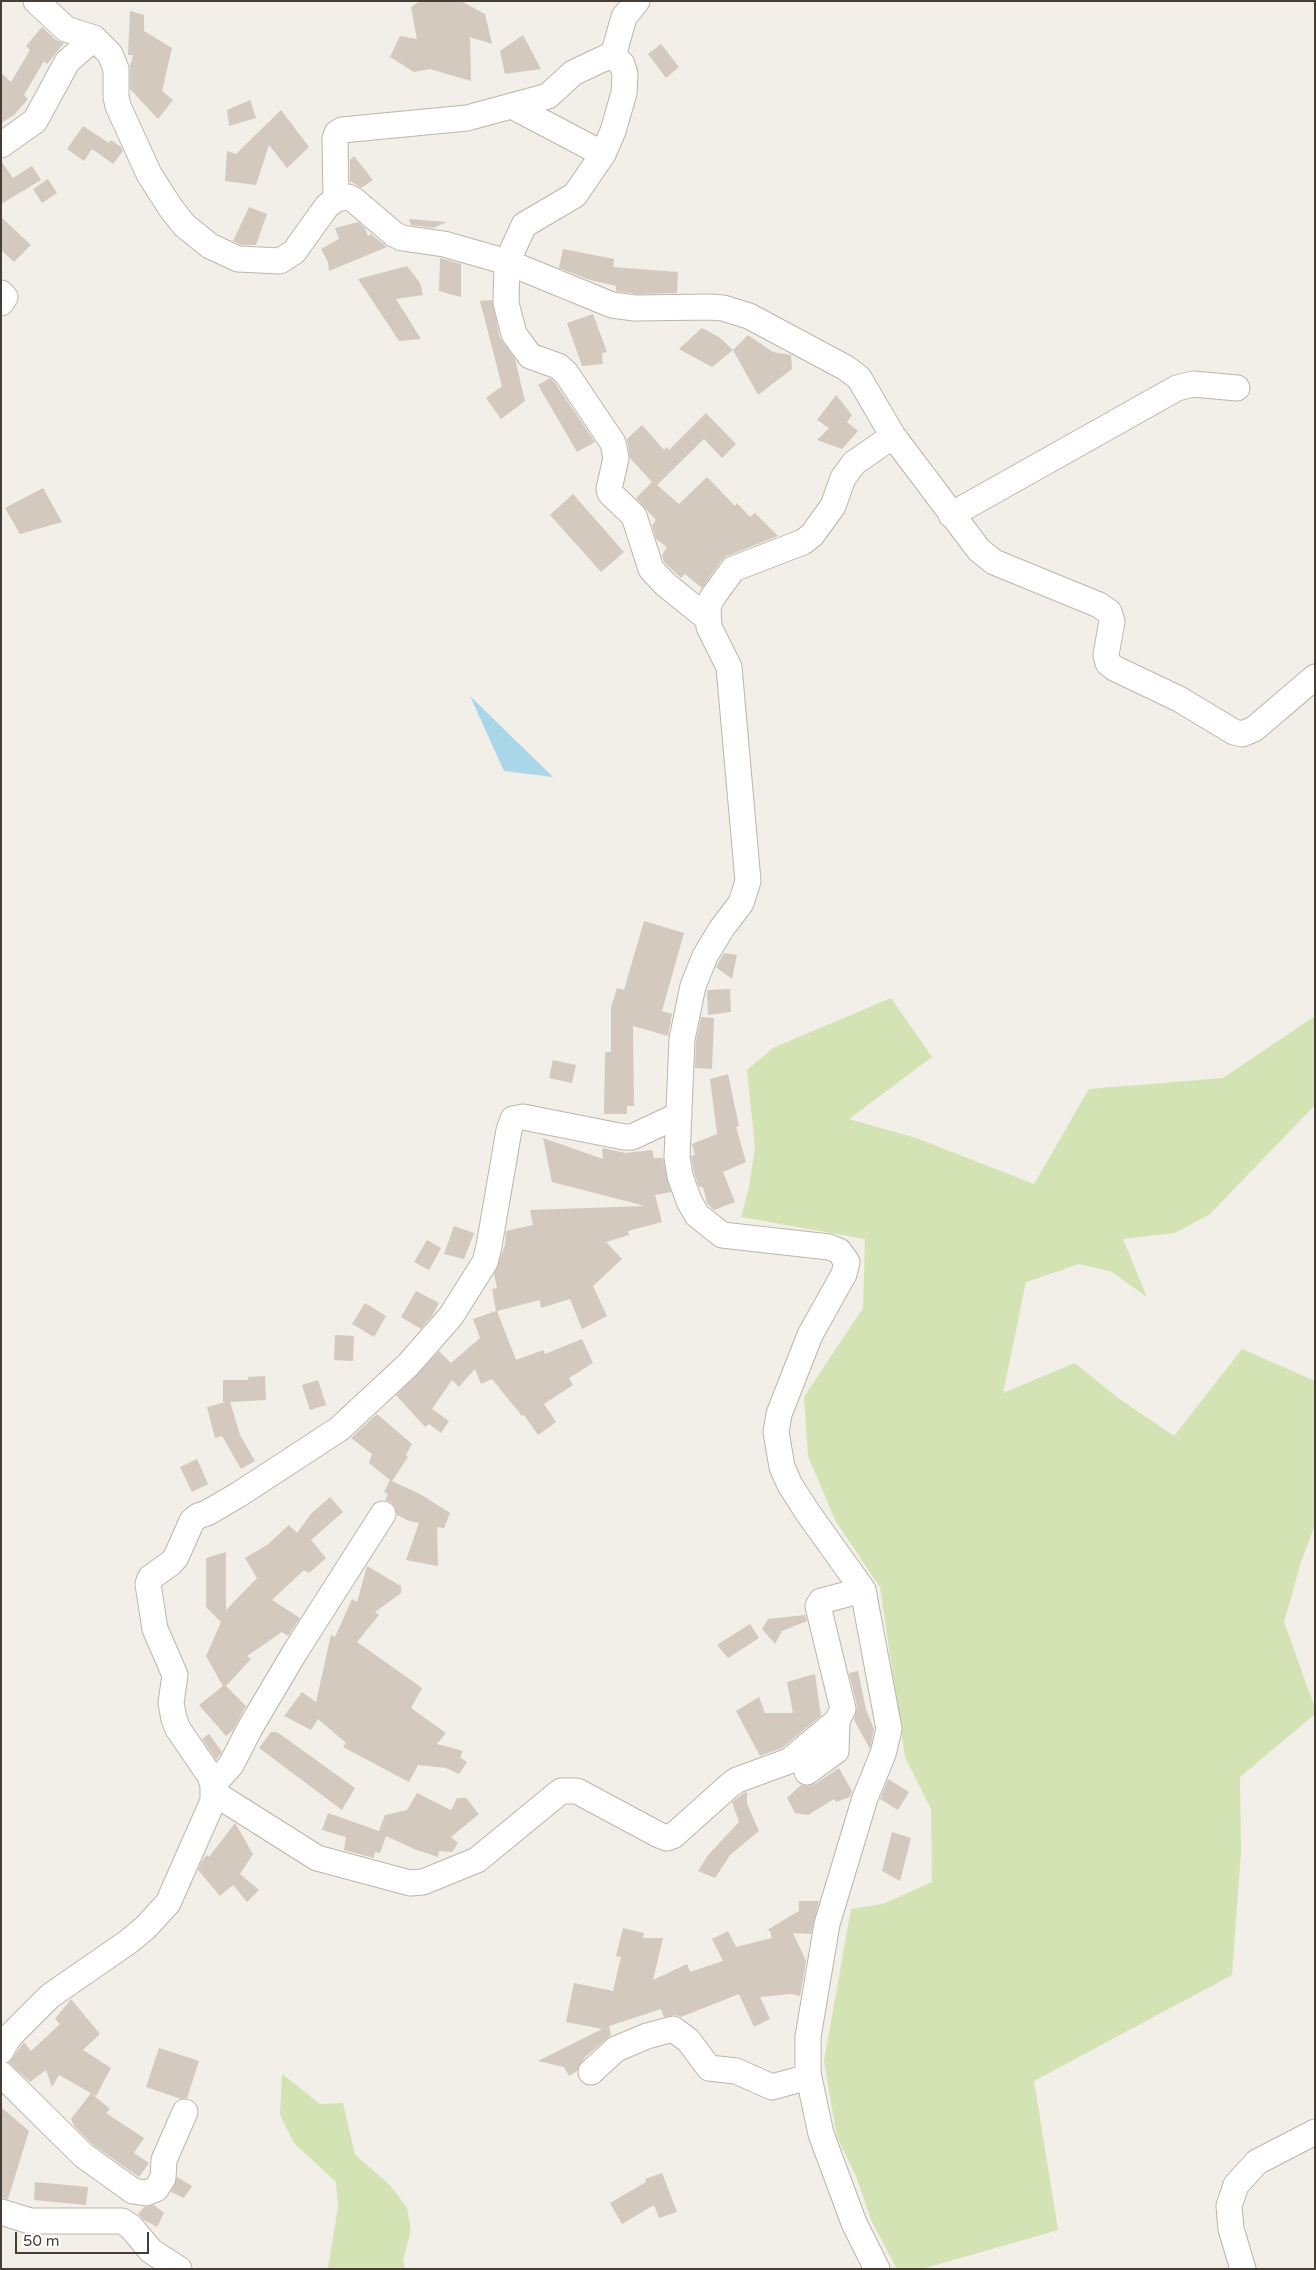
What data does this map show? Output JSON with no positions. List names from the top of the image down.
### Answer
{
  "scale_bar": "50 m"
}
